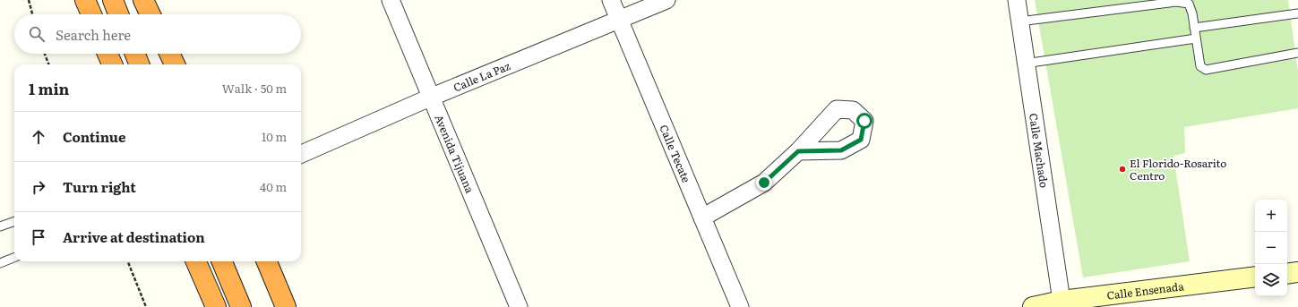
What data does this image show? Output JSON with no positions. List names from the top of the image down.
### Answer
{
  "streets": {
    "main road": ["Calle Ensenada"],
    "street": [
      "Calle La Paz",
      "Calle Machado",
      "Calle Tecate",
      "Avenida Tijuana"
    ]
  },
  "crossings": [
    ["Calle La Paz", "Calle Tecate"],
    ["Calle La Paz", "Avenida Tijuana"],
    ["Calle Machado", "Calle Ensenada"]
  ],
  "places": ["El Florido-Rosarito Centro"],
  "page": {
    "search": "Search here",
    "heading": ["1 min", "Walk · 50 m"],
    "list": [
      ["Continue", "10 m"],
      ["Turn right", "40 m"],
      "Arrive at destination"
    ],
    "map_buttons": ["+", "−"]
  }
}
